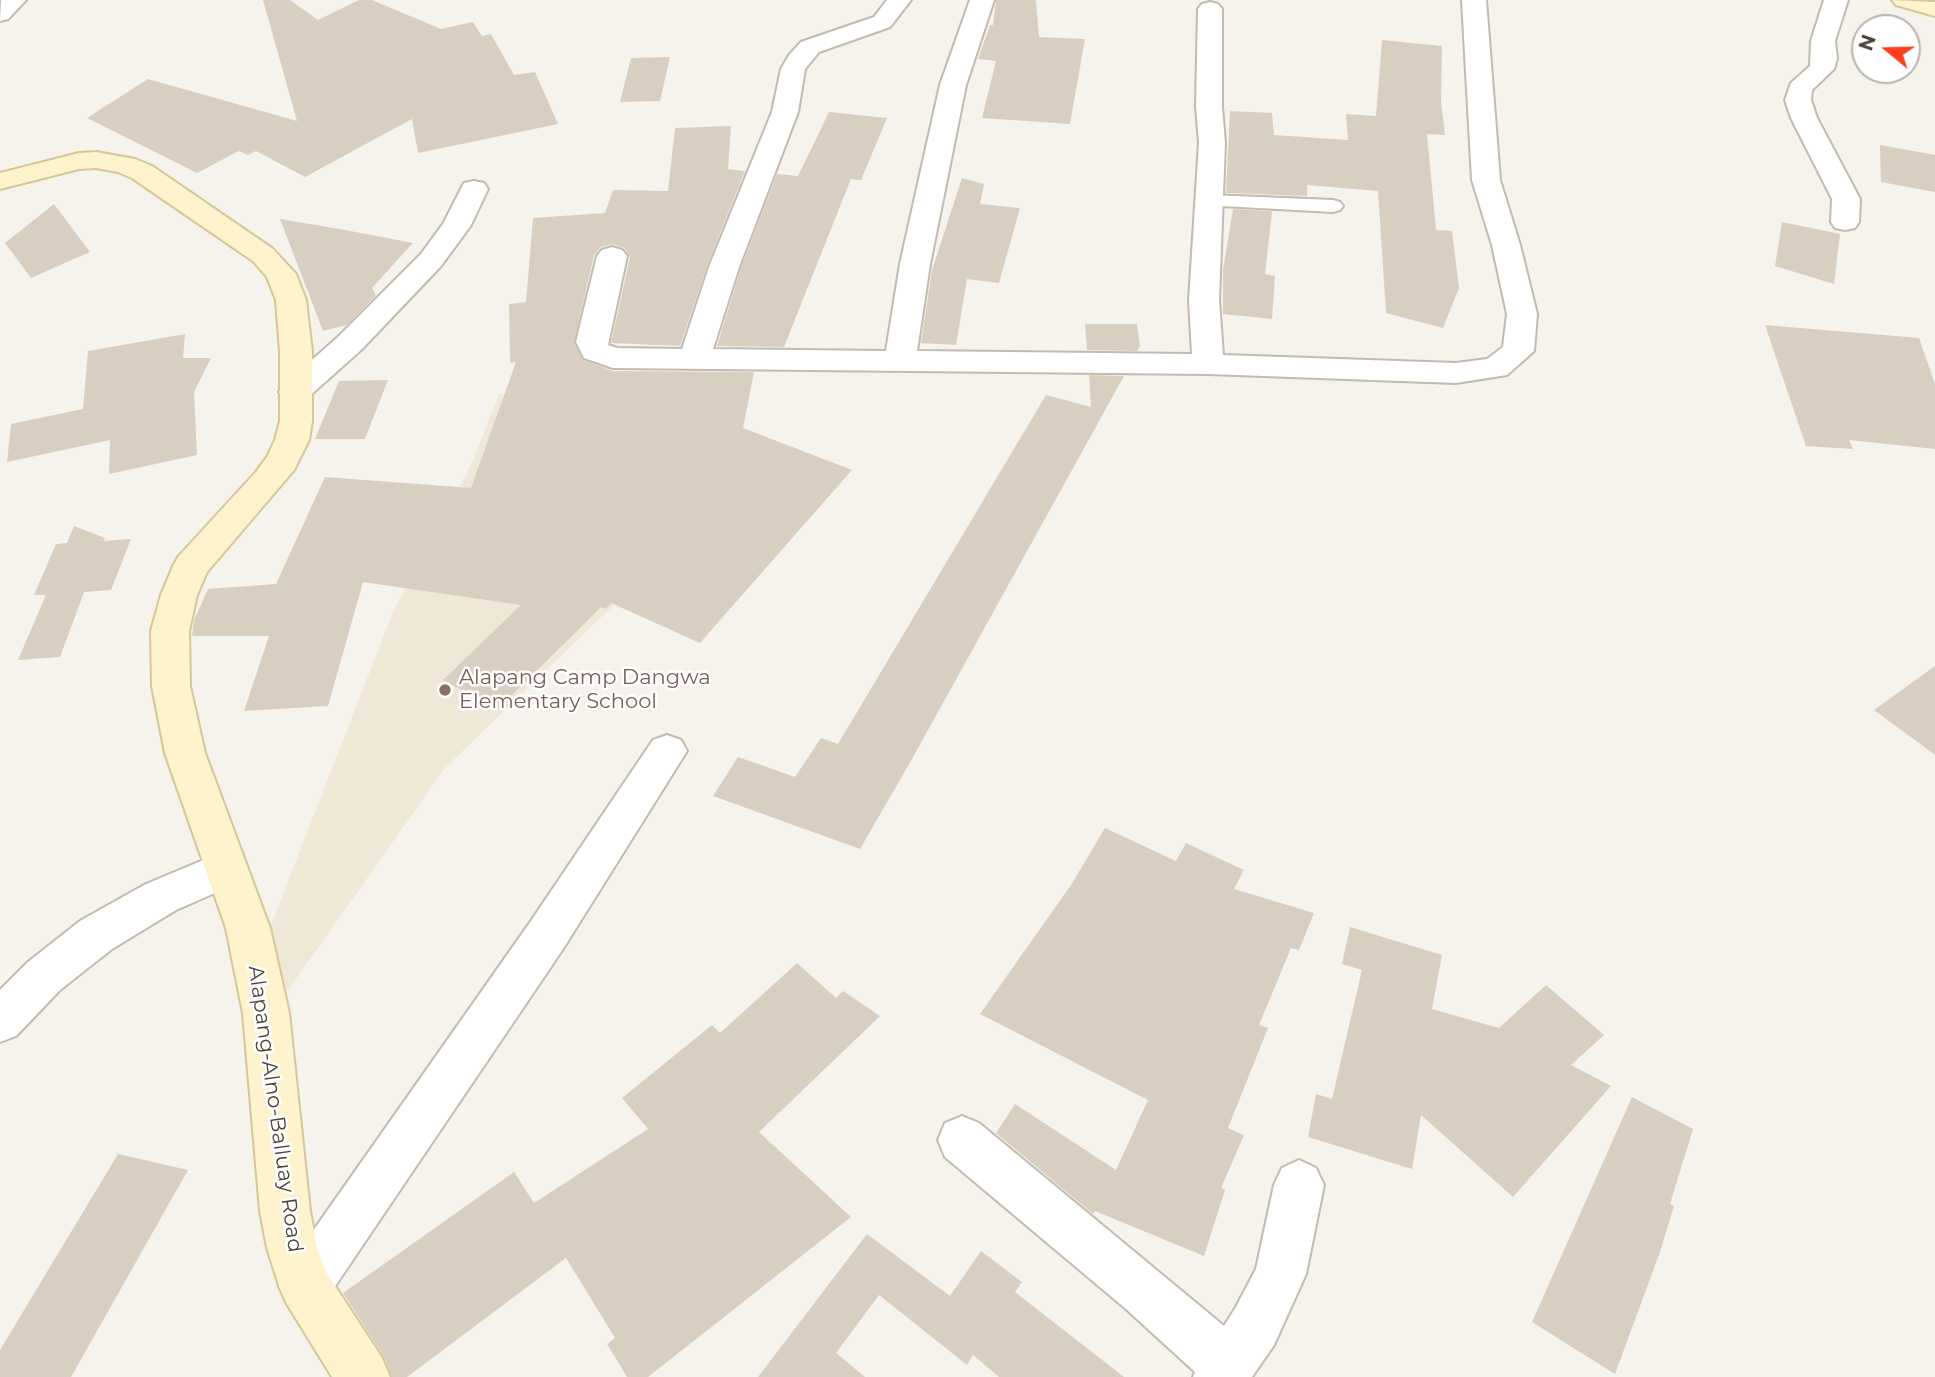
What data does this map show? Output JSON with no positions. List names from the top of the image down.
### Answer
{
  "streets": {
    "main road": ["Alapang-Alno-Balluay Road"]
  },
  "places": ["Alapang Camp Dangwa Elementary School"],
  "north": "left"
}
